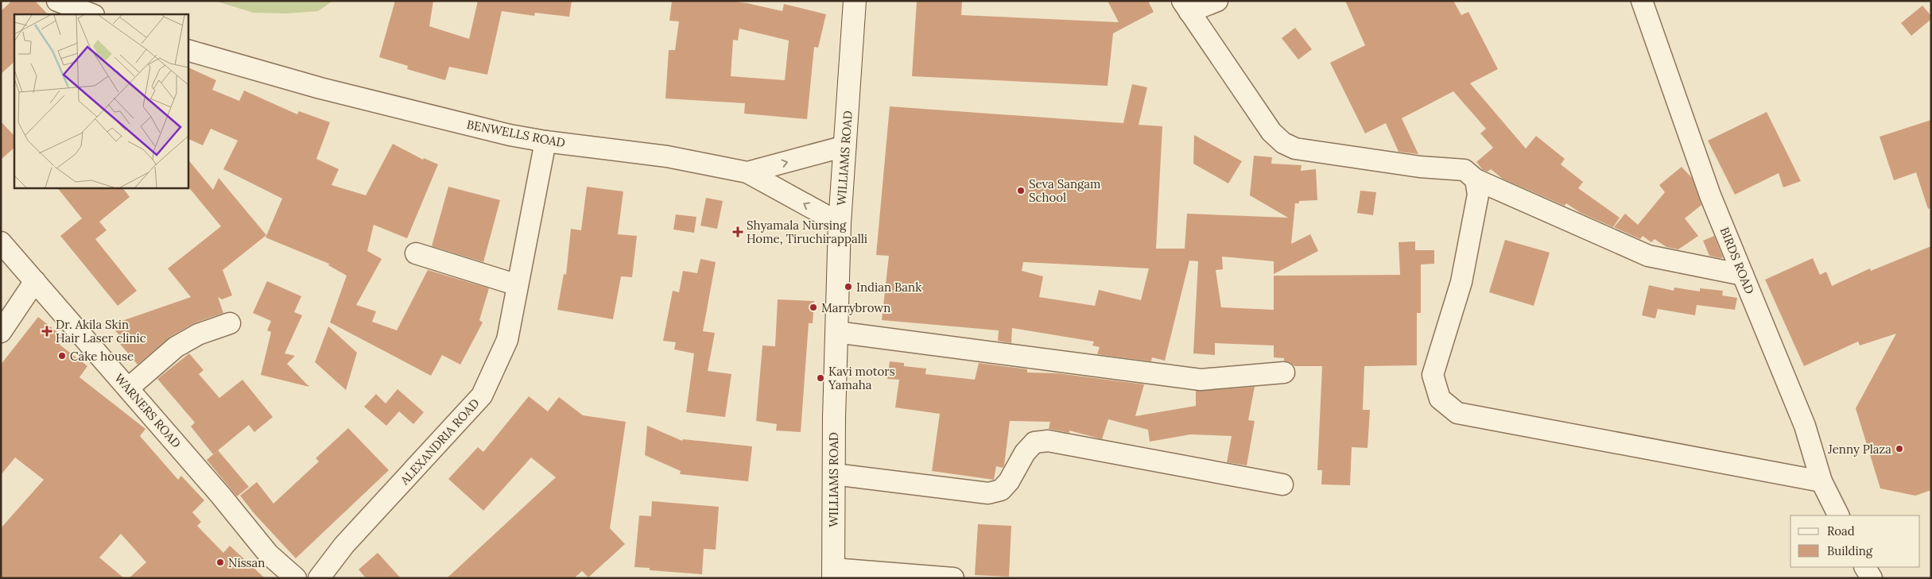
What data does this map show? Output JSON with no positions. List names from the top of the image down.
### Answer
{
  "streets": {
    "street": [
      "BENWELLS ROAD",
      "WILLIAMS ROAD",
      "BIRDS ROAD",
      "WARNERS ROAD",
      "ALEXANDRIA ROAD"
    ]
  },
  "crossings": [
    ["BENWELLS ROAD", "WILLIAMS ROAD"],
    ["BENWELLS ROAD", "ALEXANDRIA ROAD"]
  ],
  "places": {
    "other": [
      "Seva Sangam School",
      "Indian Bank",
      "Marrybrown",
      "Cake house",
      "Kavi motors Yamaha",
      "Jenny Plaza",
      "Nissan"
    ],
    "health": ["Shyamala Nursing Home, Tiruchirappalli", "Dr. Akila Skin Hair Laser clinic"]
  },
  "legend": ["Road", "Building"]
}
